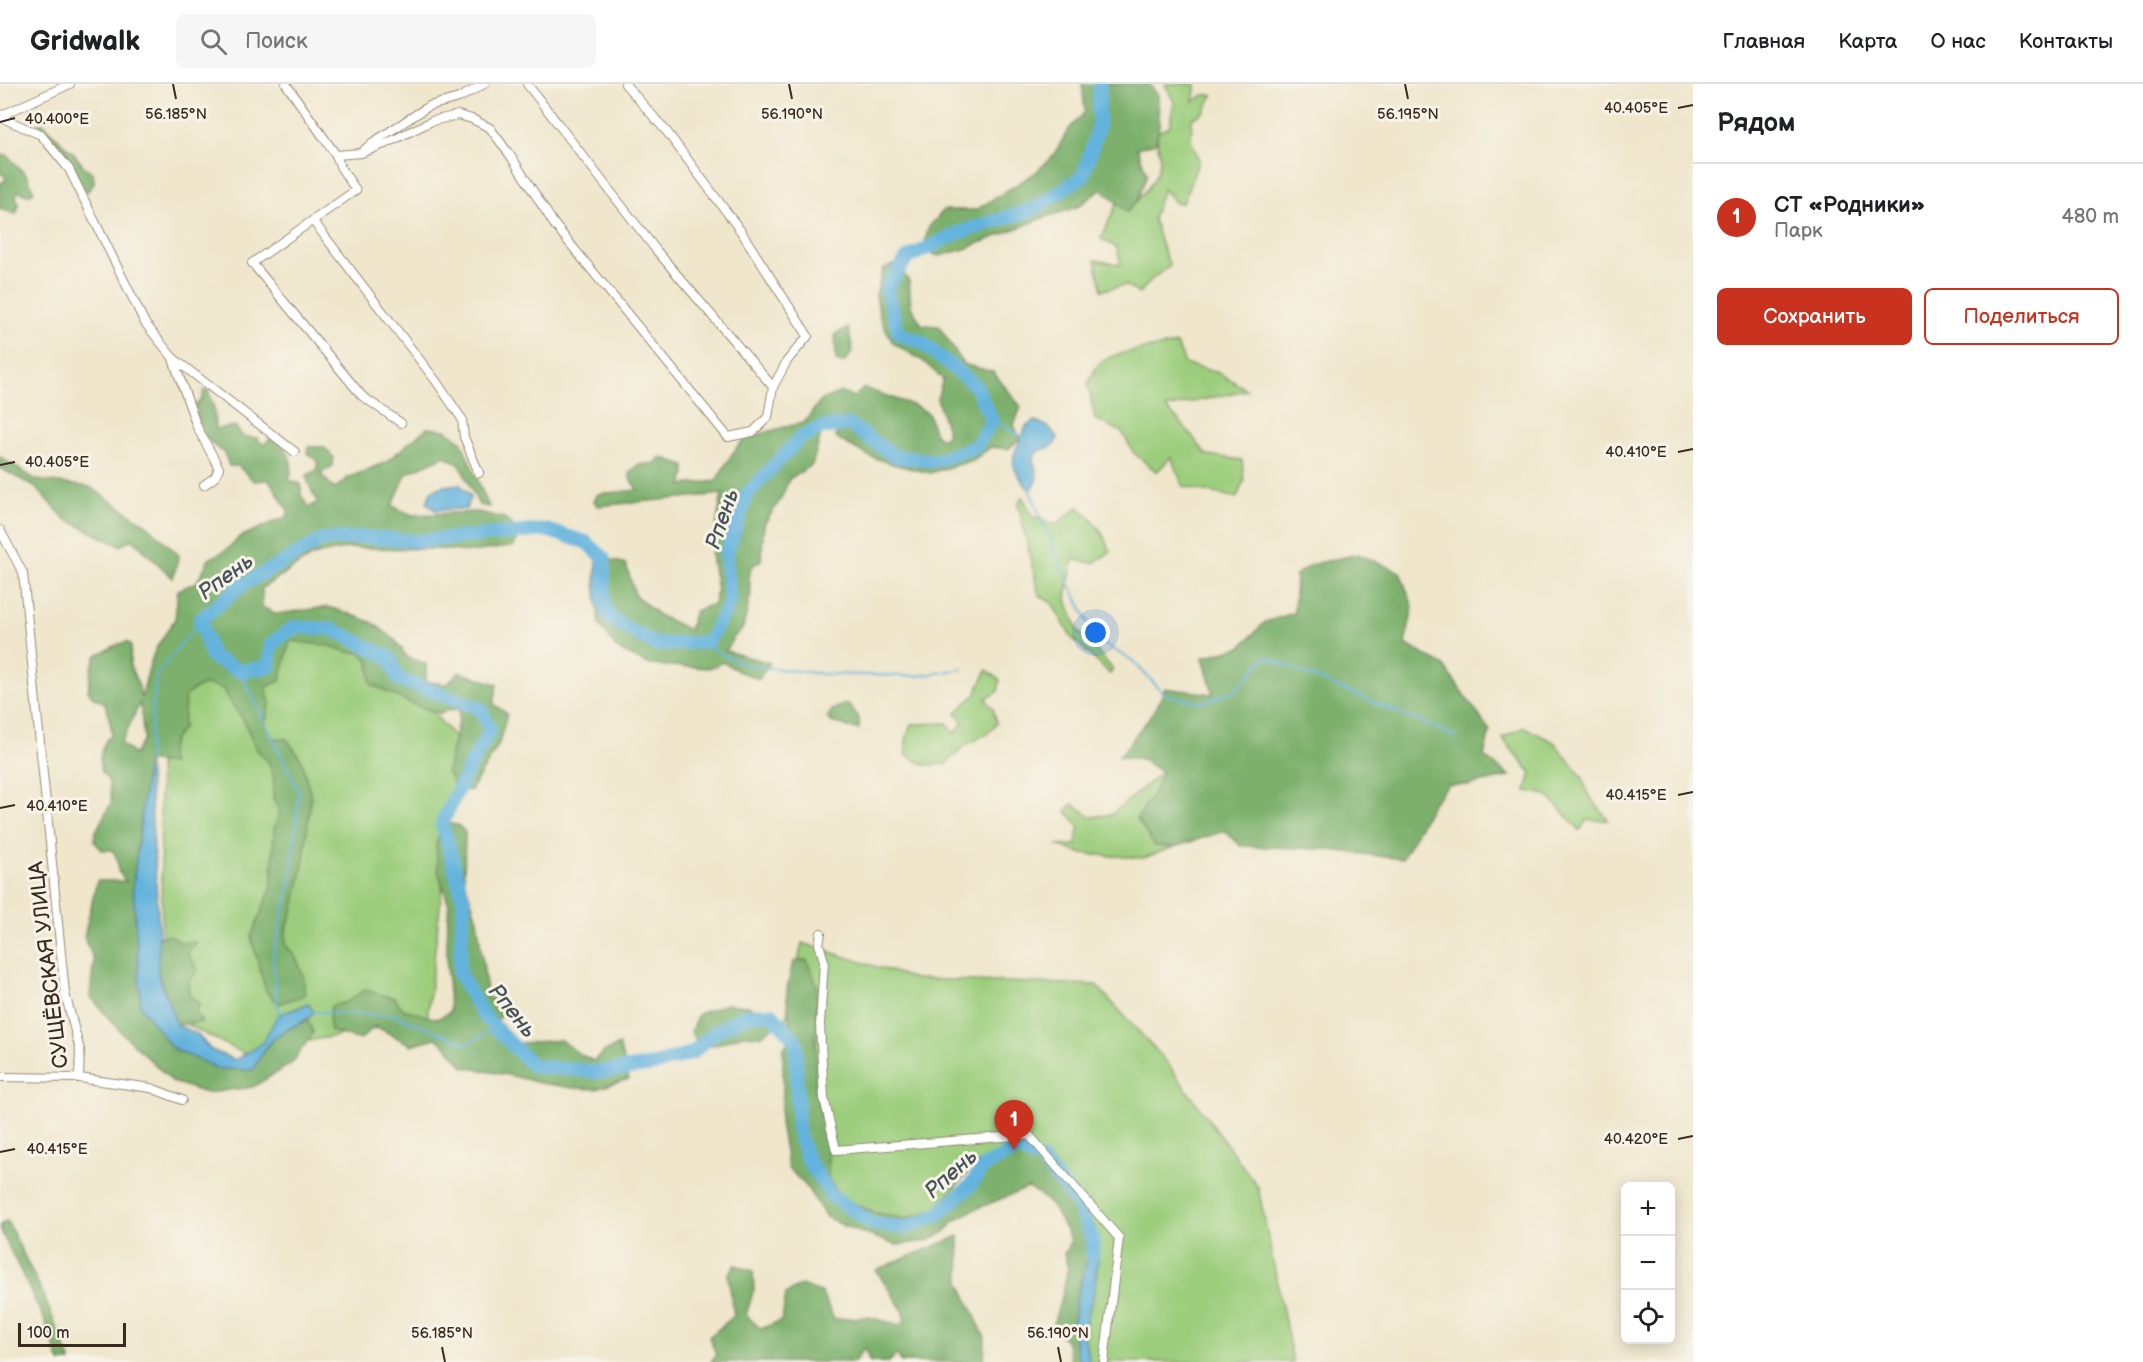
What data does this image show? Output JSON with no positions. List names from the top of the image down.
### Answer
{
  "streets": {
    "street": ["СУЩЁВСКАЯ УЛИЦА"]
  },
  "water": ["Рпень"],
  "scale_bar": "100 m",
  "page": {
    "header": "Gridwalk",
    "search": "Поиск",
    "nav": [
      "Главная",
      "Карта",
      "О нас",
      "Контакты"
    ],
    "heading": "Рядом",
    "list": [
      {
        "mark": "1",
        "name": "СТ «Родники»",
        "note": "Парк",
        "value": "480 m"
      }
    ],
    "buttons": ["Сохранить", "Поделиться"],
    "pins": "1",
    "map_buttons": ["+", "−"],
    "scale": "100 m"
  },
  "coordinates": [
    "40.405°E",
    "56.185°N",
    "56.190°N",
    "56.195°N",
    "40.400°E",
    "40.410°E",
    "40.415°E",
    "40.420°E"
  ]
}
